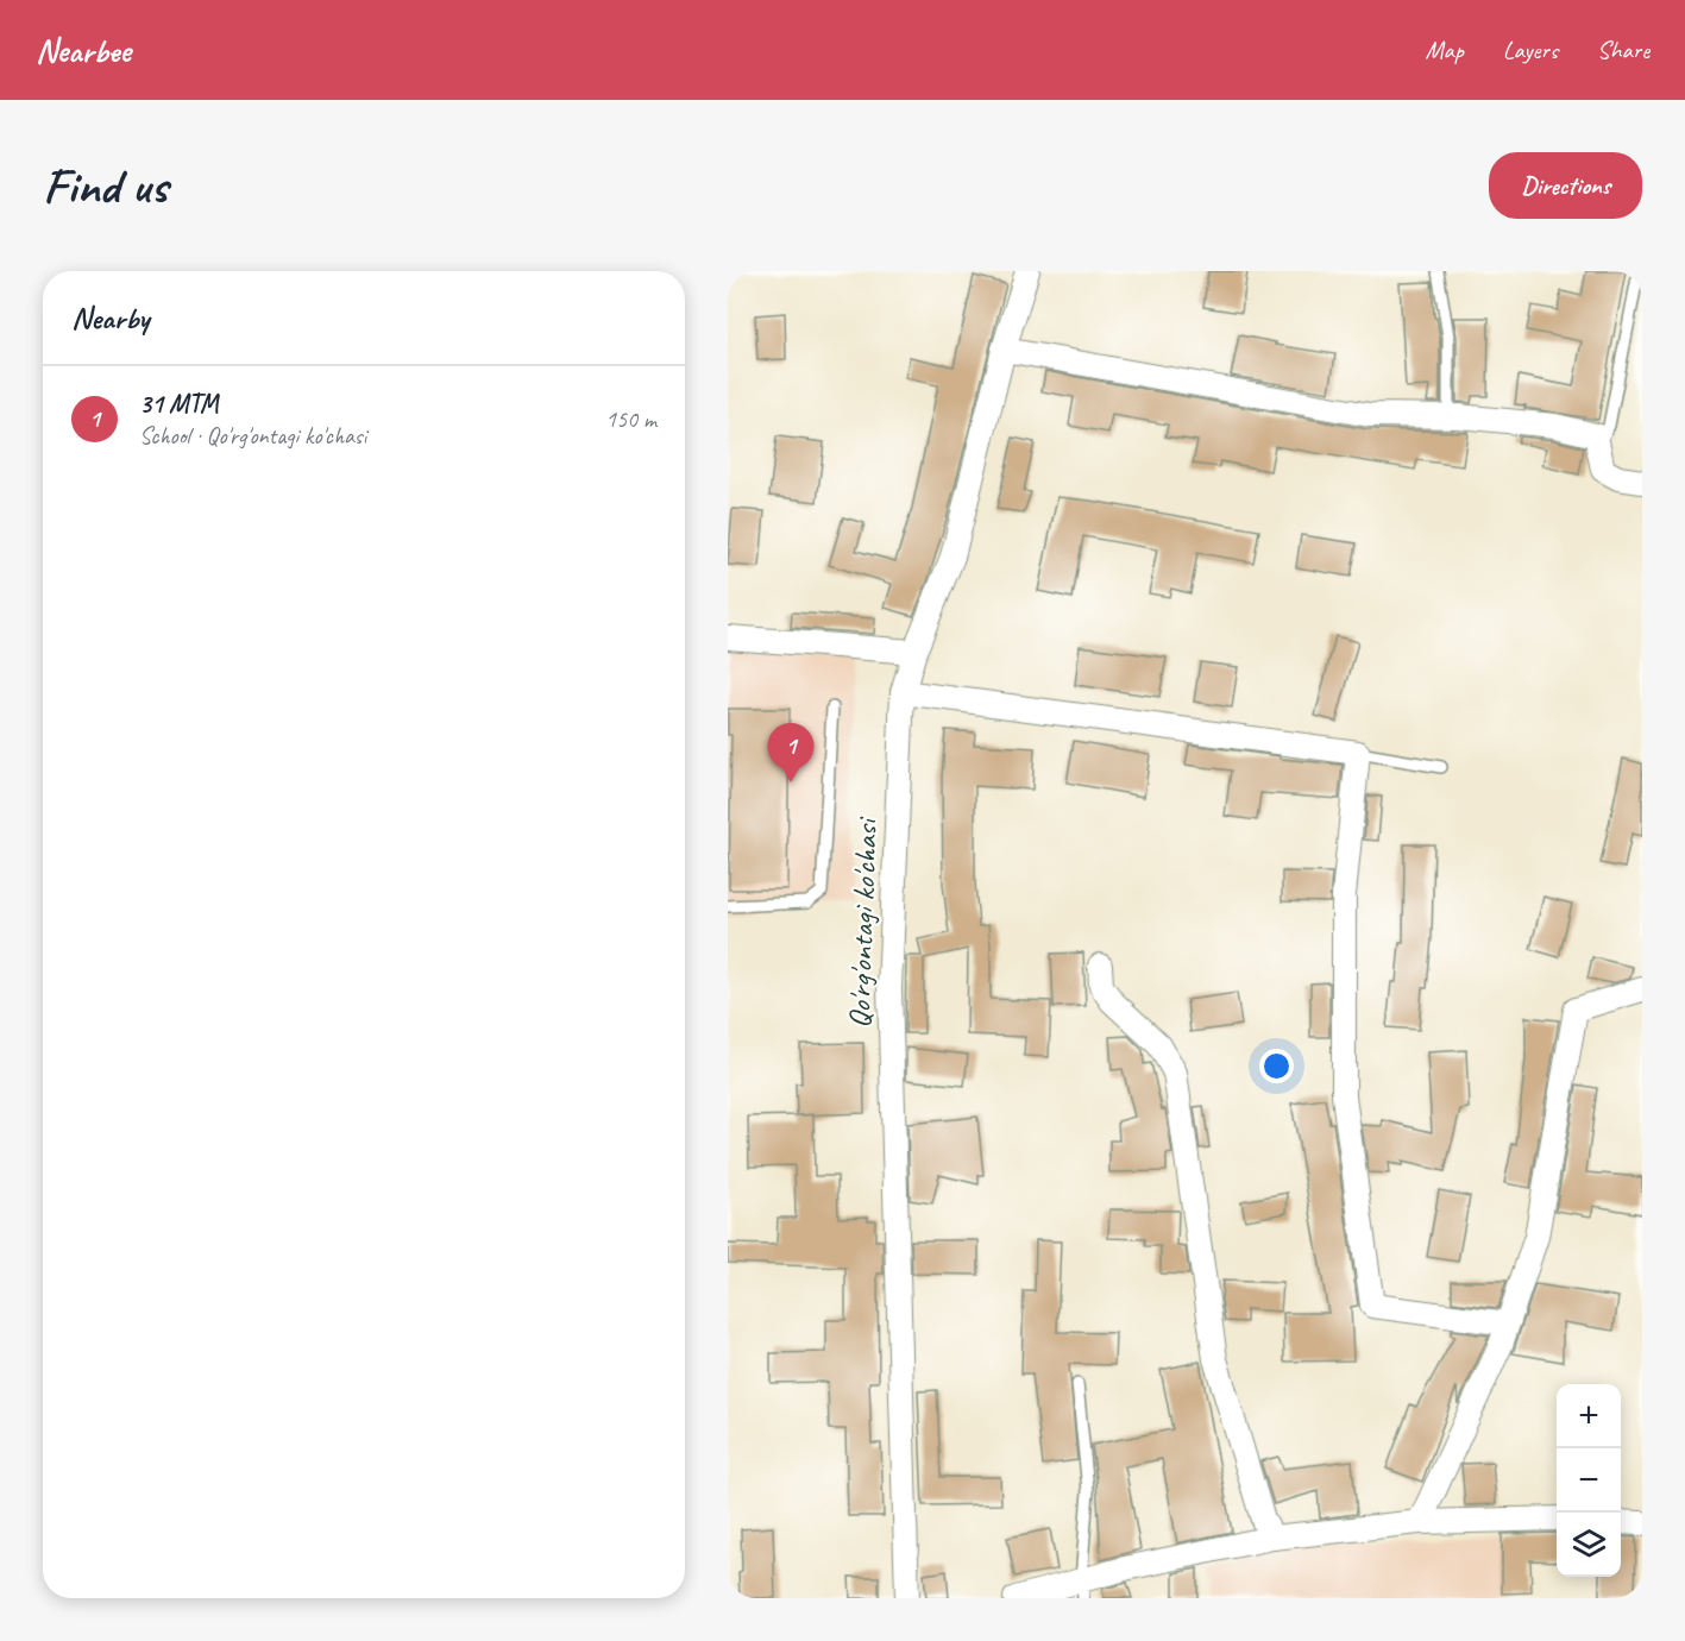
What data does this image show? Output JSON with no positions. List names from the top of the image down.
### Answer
{
  "streets": {
    "street": ["Qo'rg'ontagi ko'chasi"]
  },
  "page": {
    "header": "Nearbee",
    "nav": ["Map", "Layers", "Share"],
    "buttons": "Directions",
    "title": "Find us",
    "heading": "Nearby",
    "list": [
      {
        "mark": "1",
        "name": "31 MTM",
        "note": "School · Qo'rg'ontagi ko'chasi",
        "value": "150 m"
      }
    ],
    "pins": "1",
    "map_buttons": ["+", "−"]
  }
}
